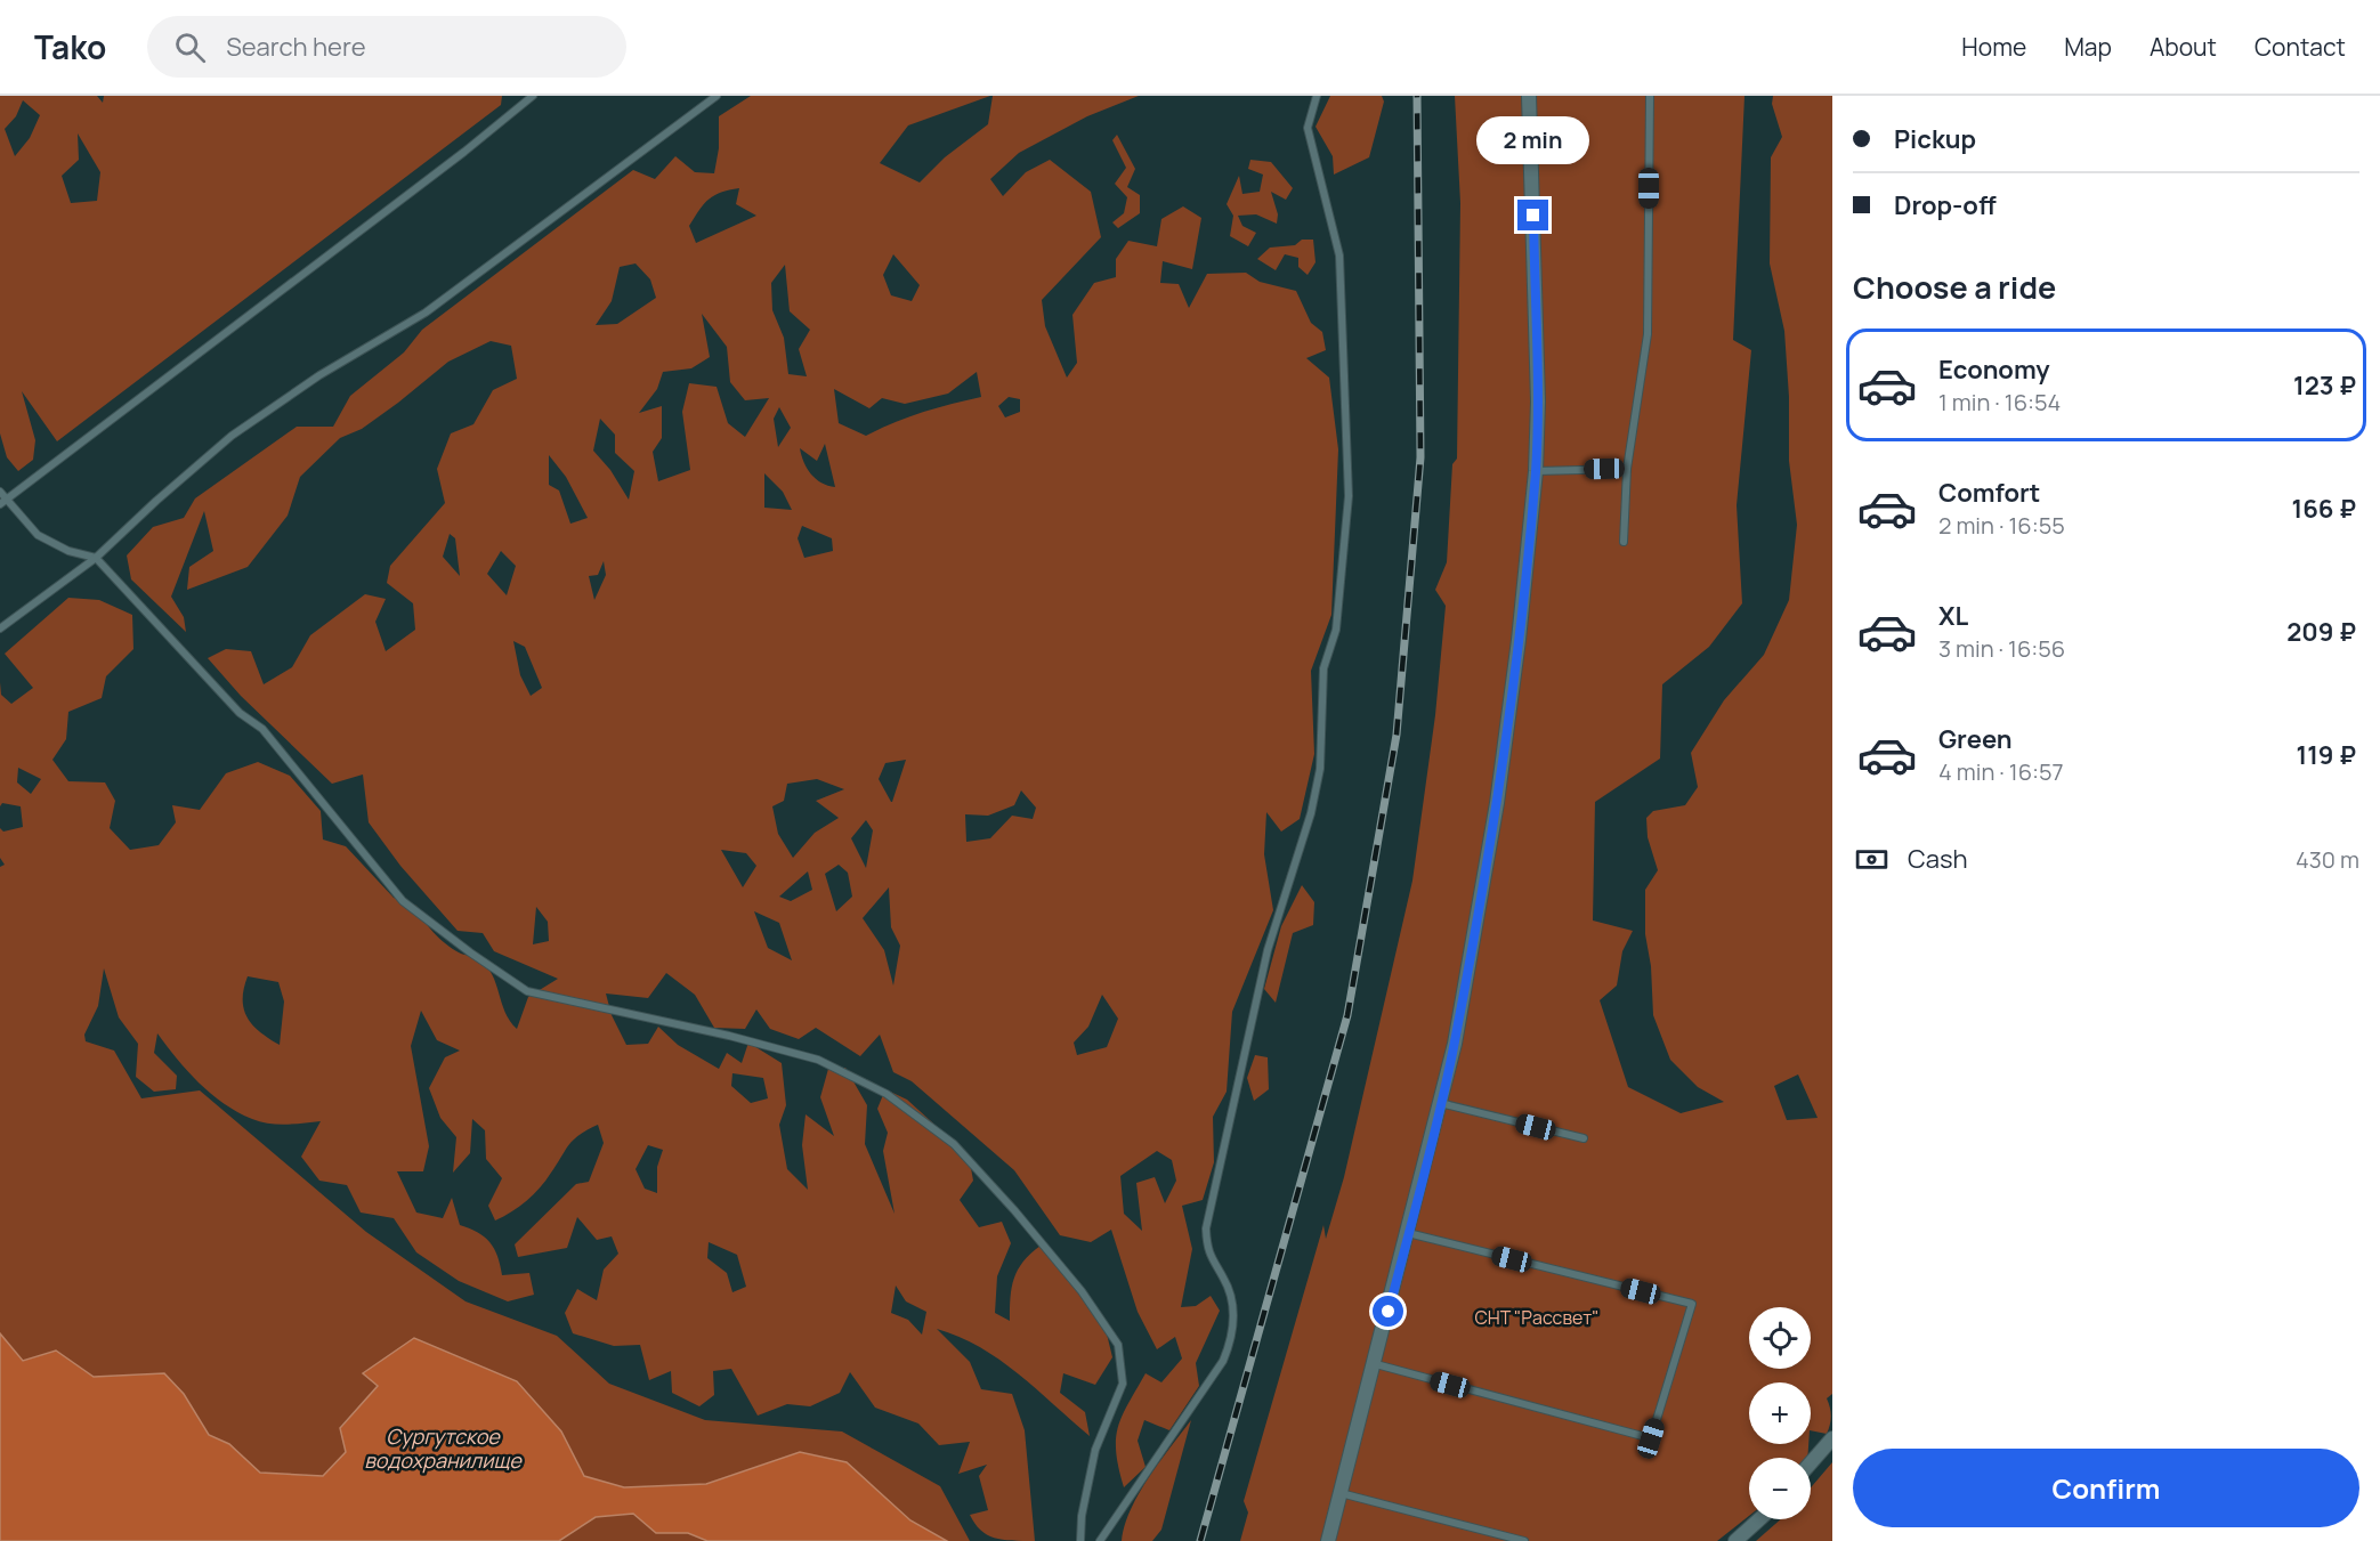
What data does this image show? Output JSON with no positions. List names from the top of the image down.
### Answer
{
  "water": ["Сургутское водохранилище"],
  "parks": ["СНТ \"Рассвет\""],
  "page": {
    "header": "Tako",
    "search": "Search here",
    "nav": [
      "Home",
      "Map",
      "About",
      "Contact"
    ],
    "banner": ["Pickup", "Drop-off"],
    "bubble": "2 min",
    "heading": "Choose a ride",
    "list": [
      {
        "name": "Economy",
        "note": "1 min · 16:54",
        "value": "123 ₽"
      },
      {
        "name": "Comfort",
        "note": "2 min · 16:55",
        "value": "166 ₽"
      },
      {
        "name": "XL",
        "note": "3 min · 16:56",
        "value": "209 ₽"
      },
      {
        "name": "Green",
        "note": "4 min · 16:57",
        "value": "119 ₽"
      }
    ],
    "pay": ["Cash", "430 m"],
    "map_buttons": ["+", "−"],
    "buttons": "Confirm"
  }
}
